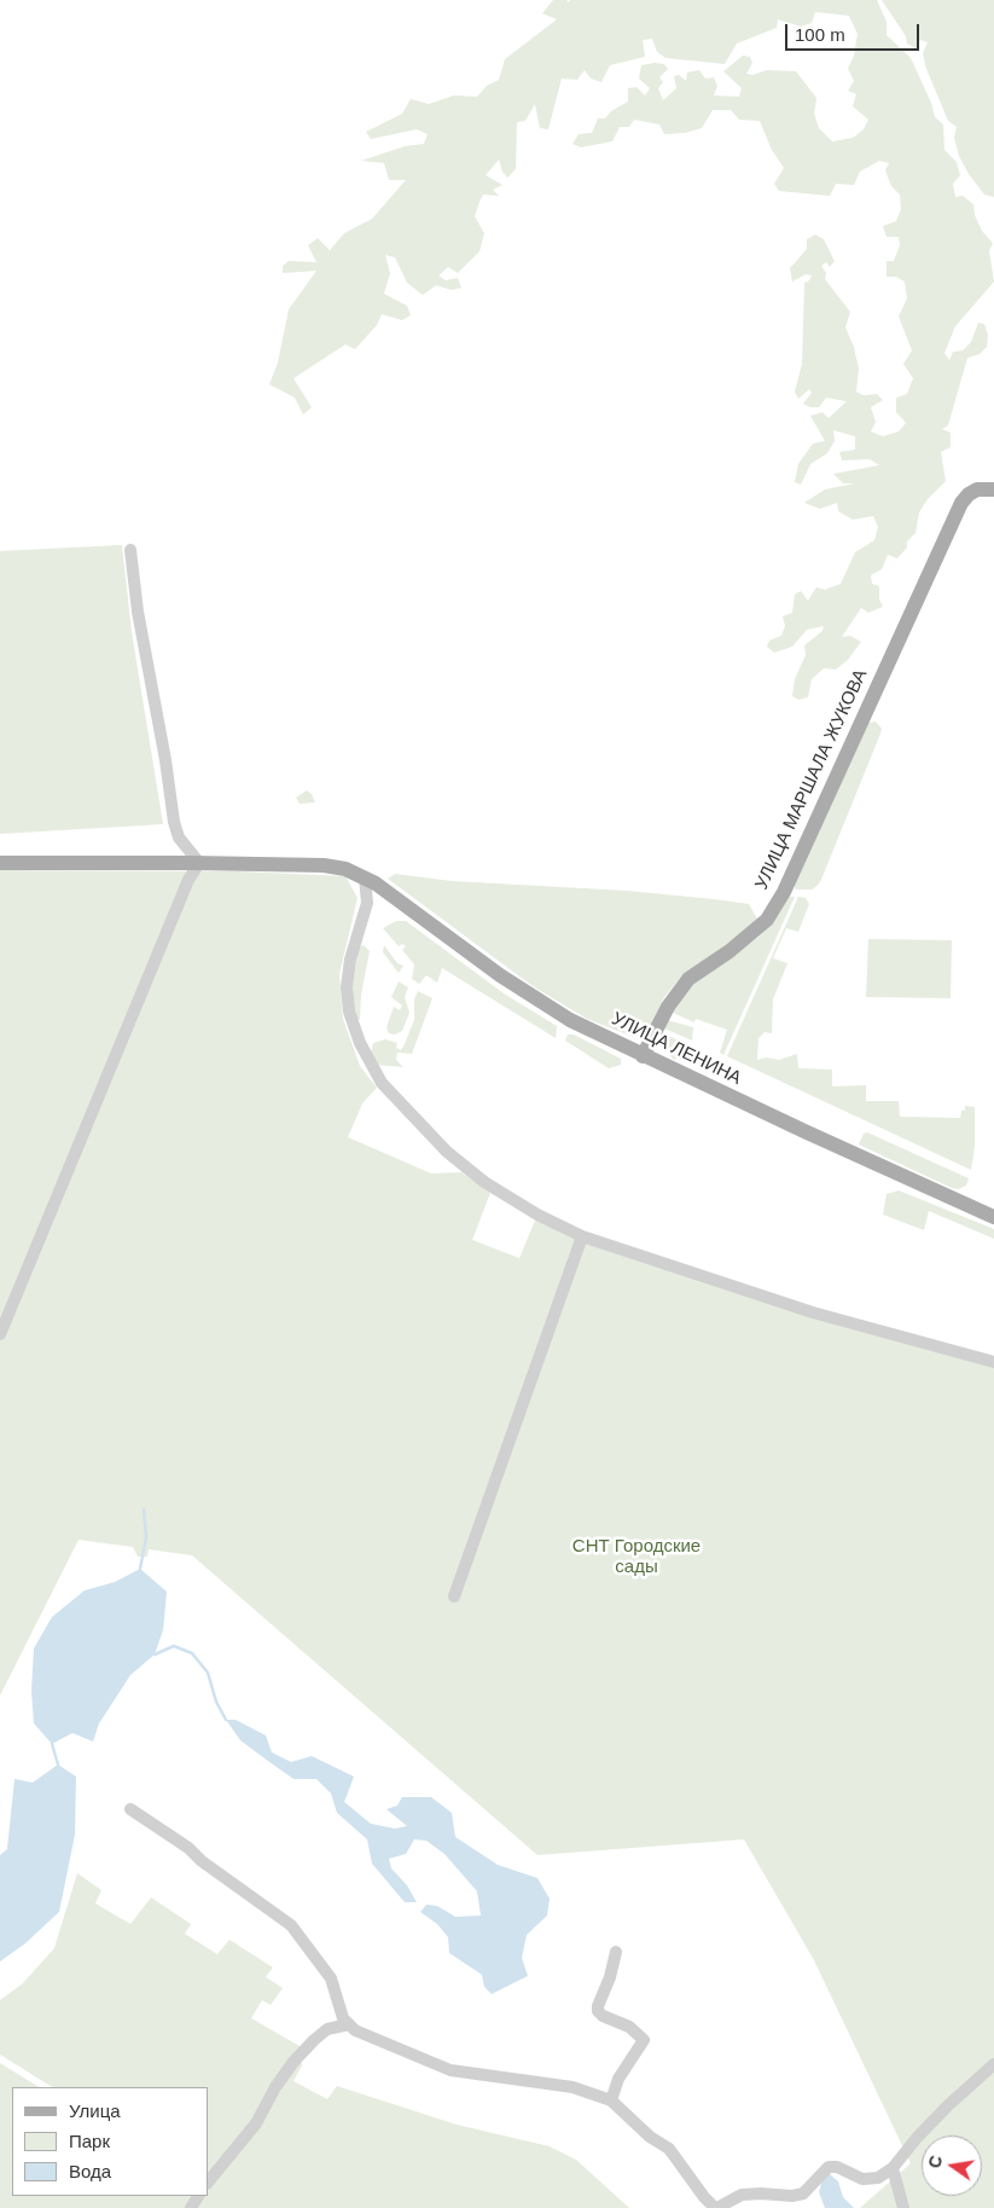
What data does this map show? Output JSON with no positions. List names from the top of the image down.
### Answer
{
  "streets": {
    "main road": ["УЛИЦА МАРШАЛА ЖУКОВА", "УЛИЦА ЛЕНИНА"]
  },
  "crossings": [
    ["УЛИЦА МАРШАЛА ЖУКОВА", "УЛИЦА ЛЕНИНА"]
  ],
  "parks": ["СНТ Городские сады"],
  "legend": ["Улица", "Парк", "Вода"],
  "scale_bar": "100 m",
  "north": "left"
}
